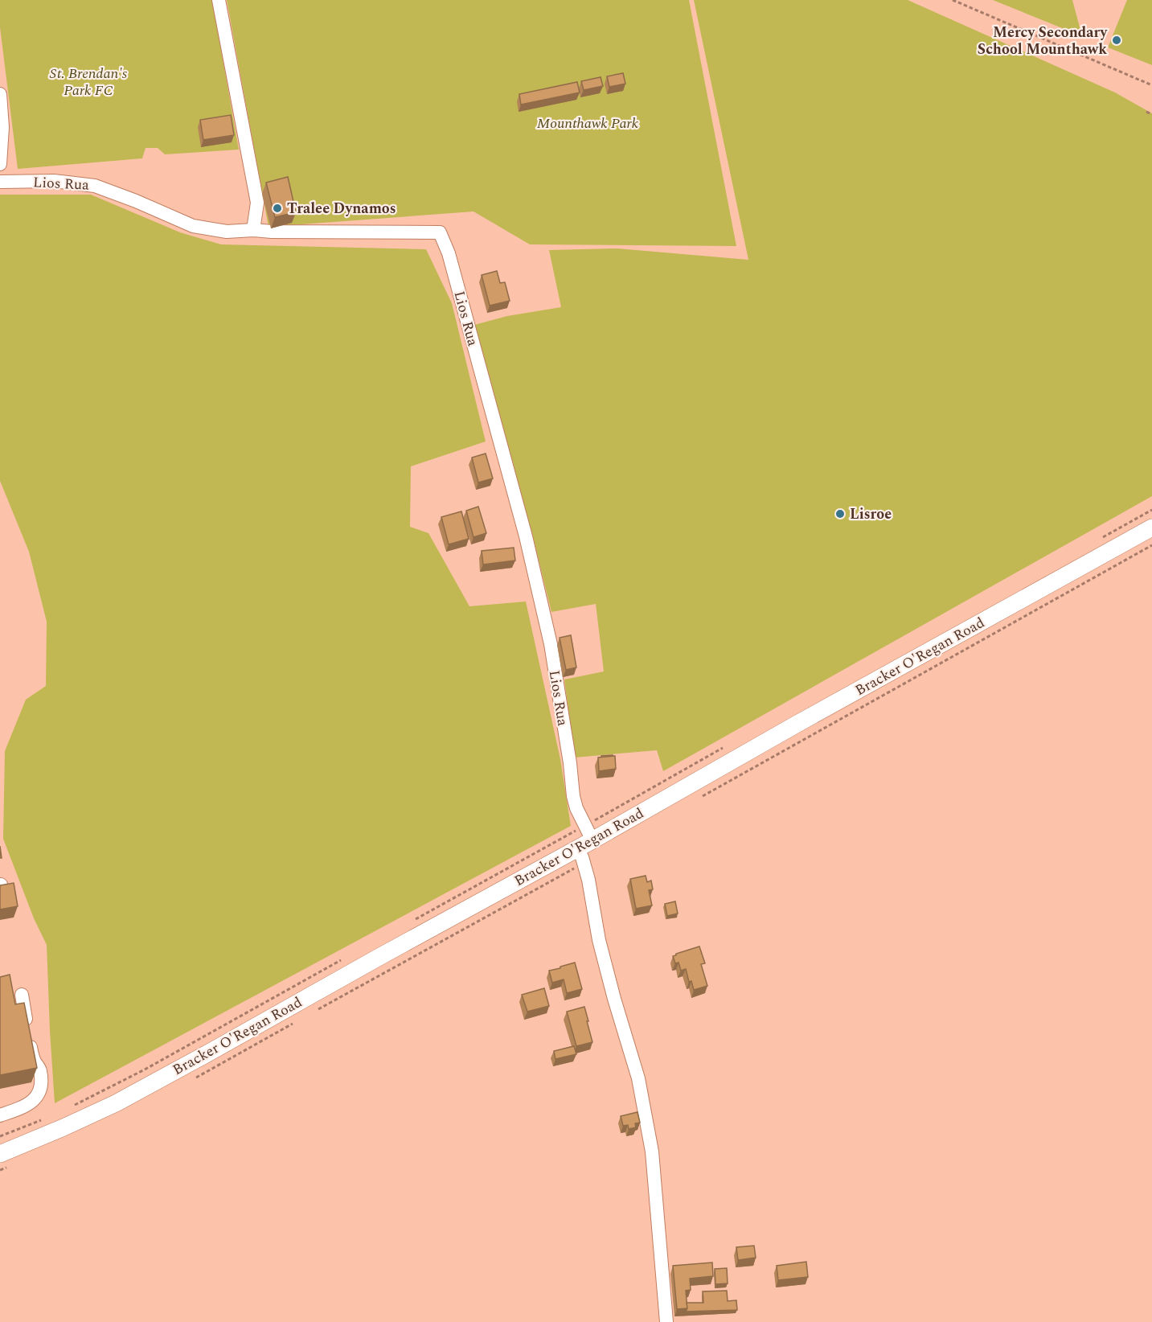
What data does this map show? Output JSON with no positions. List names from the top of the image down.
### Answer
{
  "streets": {
    "main road": ["Bracker O'Regan Road"],
    "street": ["Lios Rua"]
  },
  "crossings": [
    ["Lios Rua", "Bracker O'Regan Road"]
  ],
  "parks": ["St. Brendan's Park FC", "Mounthawk Park"],
  "places": ["Mercy Secondary School Mounthawk", "Tralee Dynamos", "Lisroe"]
}
